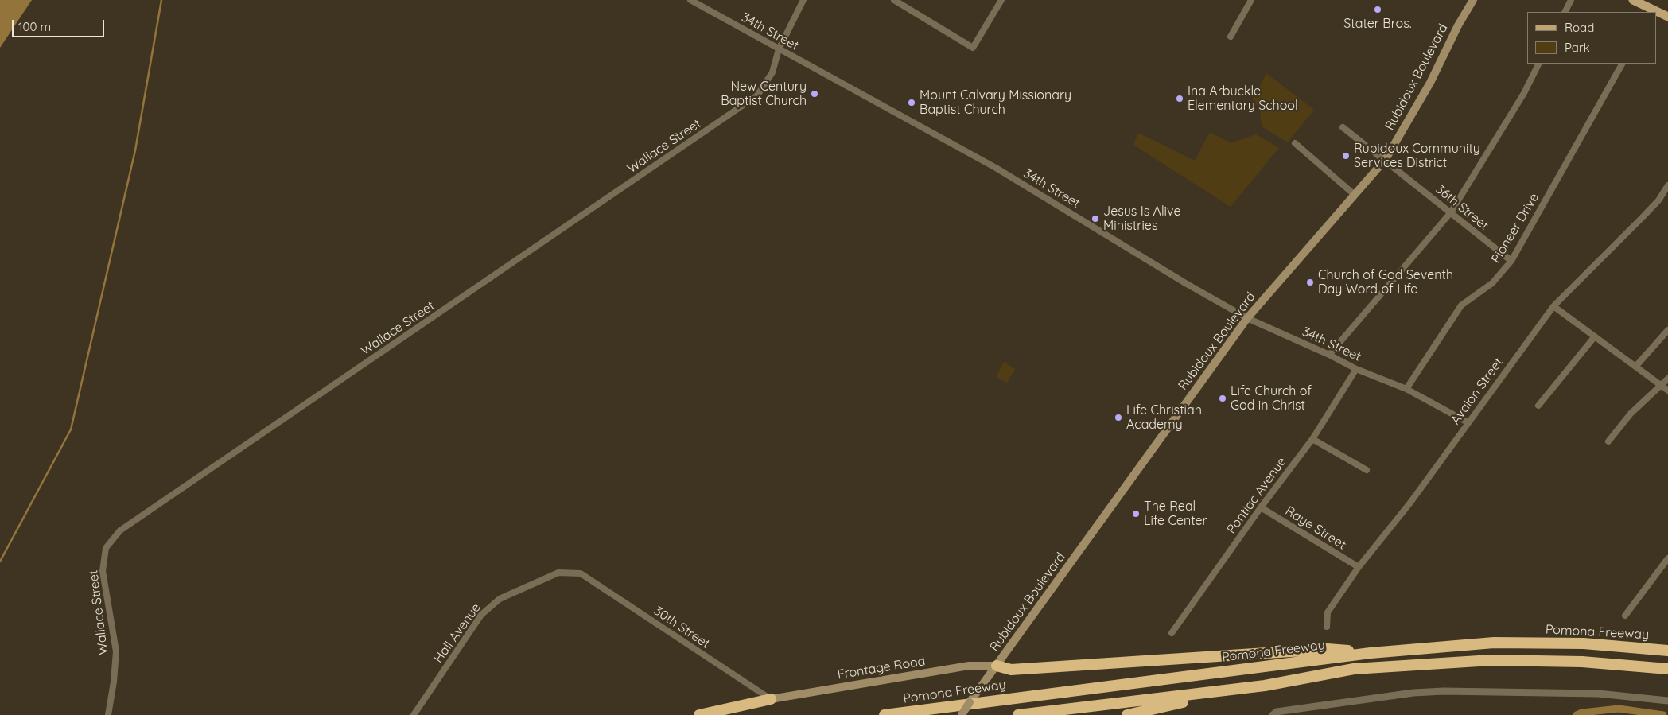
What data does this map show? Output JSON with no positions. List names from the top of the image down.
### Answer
{
  "streets": {
    "highway": ["Pomona Freeway"],
    "main road": ["Rubidoux Boulevard", "Frontage Road"],
    "street": [
      "34th Street",
      "Wallace Street",
      "36th Street",
      "Pioneer Drive",
      "Avalon Street",
      "Pontiac Avenue",
      "Raye Street",
      "30th Street",
      "Hall Avenue"
    ]
  },
  "crossings": [
    ["34th Street", "Rubidoux Boulevard"],
    ["34th Street", "Wallace Street"],
    ["34th Street", "Pioneer Drive"],
    ["34th Street", "Avalon Street"],
    ["34th Street", "Pontiac Avenue"],
    ["Rubidoux Boulevard", "36th Street"],
    ["Rubidoux Boulevard", "Frontage Road"],
    ["36th Street", "Pioneer Drive"],
    ["Avalon Street", "Raye Street"],
    ["Pontiac Avenue", "Raye Street"],
    ["30th Street", "Hall Avenue"],
    ["30th Street", "Frontage Road"]
  ],
  "places": [
    "Stater Bros.",
    "New Century Baptist Church",
    "Ina Arbuckle Elementary School",
    "Mount Calvary Missionary Baptist Church",
    "Rubidoux Community Services District",
    "Jesus Is Alive Ministries",
    "Church of God Seventh Day Word of Life",
    "Life Church of God in Christ",
    "Life Christian Academy",
    "The Real Life Center"
  ],
  "legend": ["Road", "Park"],
  "scale_bar": "100 m"
}
